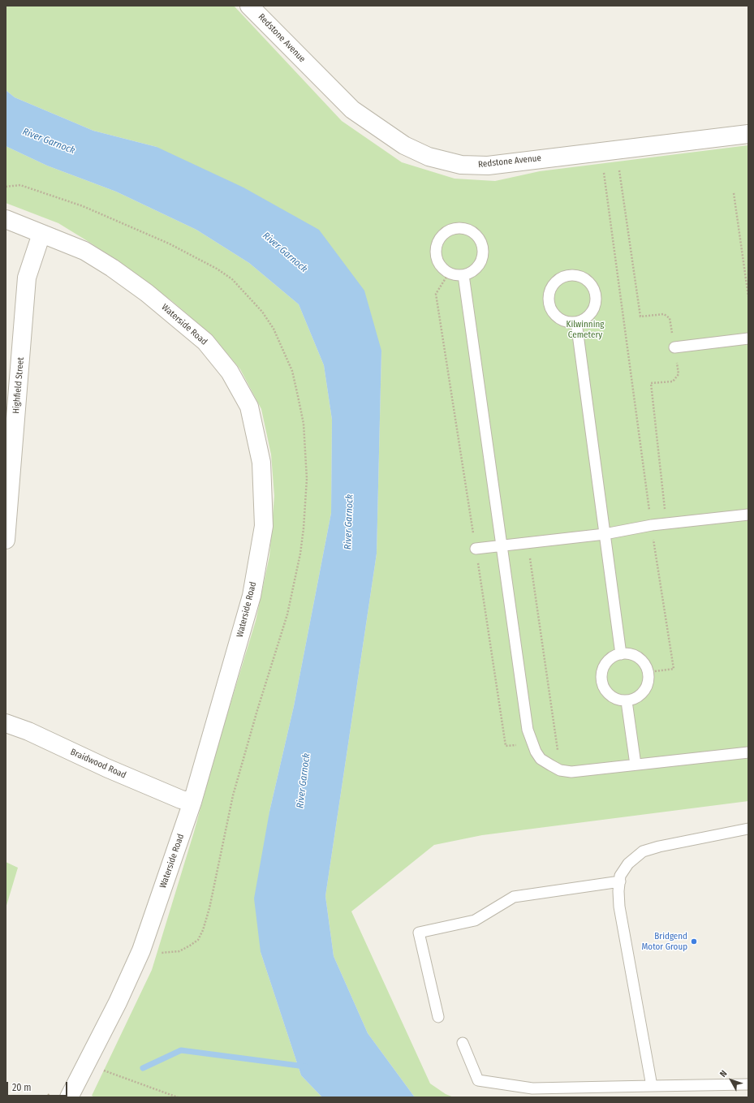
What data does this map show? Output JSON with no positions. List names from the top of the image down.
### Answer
{
  "streets": {
    "street": [
      "Redstone Avenue",
      "Waterside Road",
      "Highfield Street",
      "Braidwood Road"
    ]
  },
  "crossings": [
    ["Waterside Road", "Highfield Street"],
    ["Waterside Road", "Braidwood Road"]
  ],
  "water": ["River Garnock"],
  "parks": ["Kilwinning Cemetery"],
  "places": ["Bridgend Motor Group"],
  "scale_bar": "20 m",
  "north": "top left"
}
